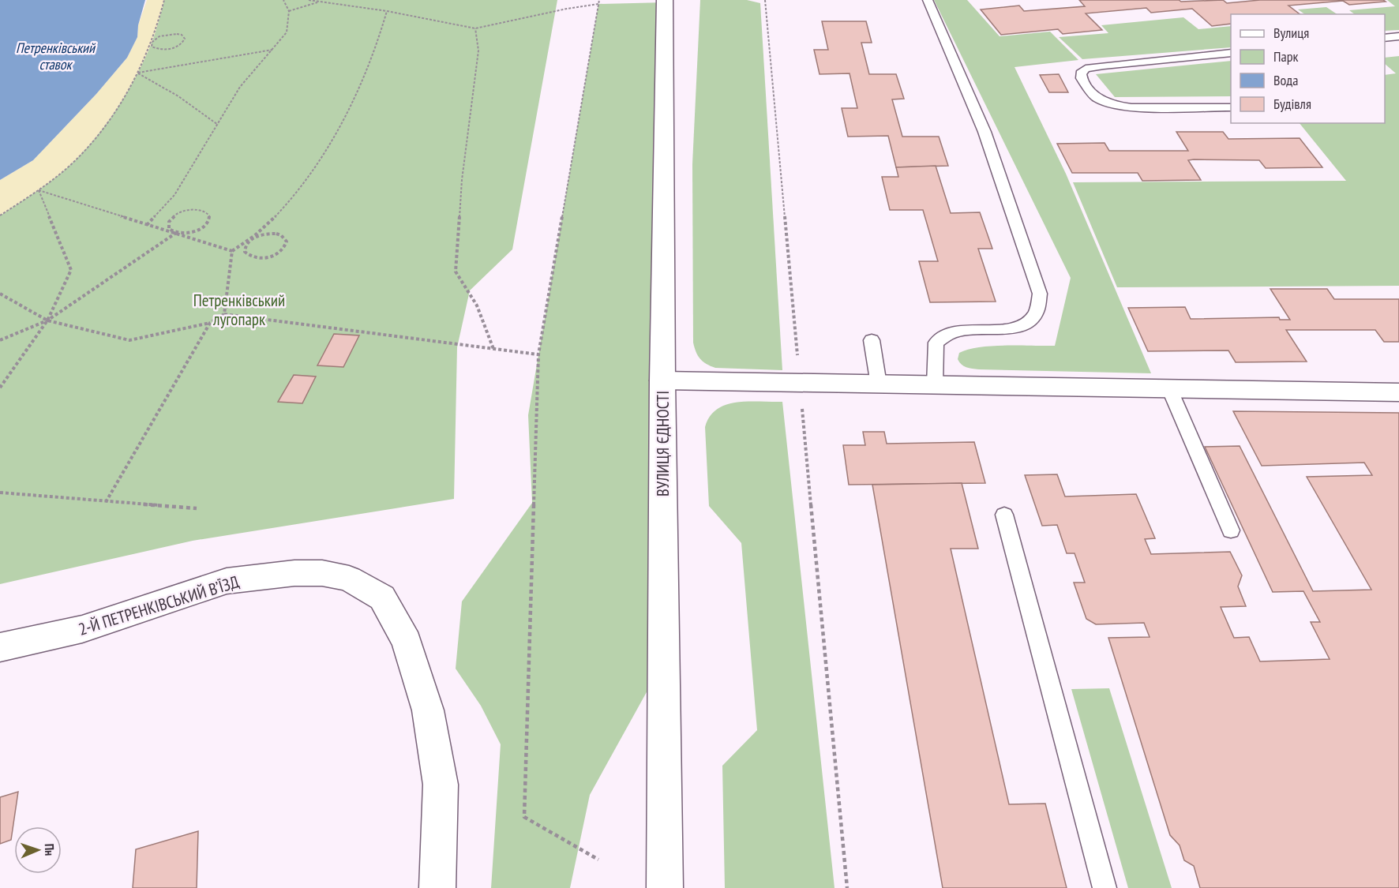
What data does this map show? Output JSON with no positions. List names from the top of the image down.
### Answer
{
  "streets": {
    "street": ["ВУЛИЦЯ ЄДНОСТІ", "2-Й ПЕТРЕНКІВСЬКИЙ В’ЇЗД"]
  },
  "water": ["Петренківський ставок"],
  "parks": ["Петренківський лугопарк"],
  "legend": [
    "Вулиця",
    "Парк",
    "Вода",
    "Будівля"
  ],
  "north": "right"
}
